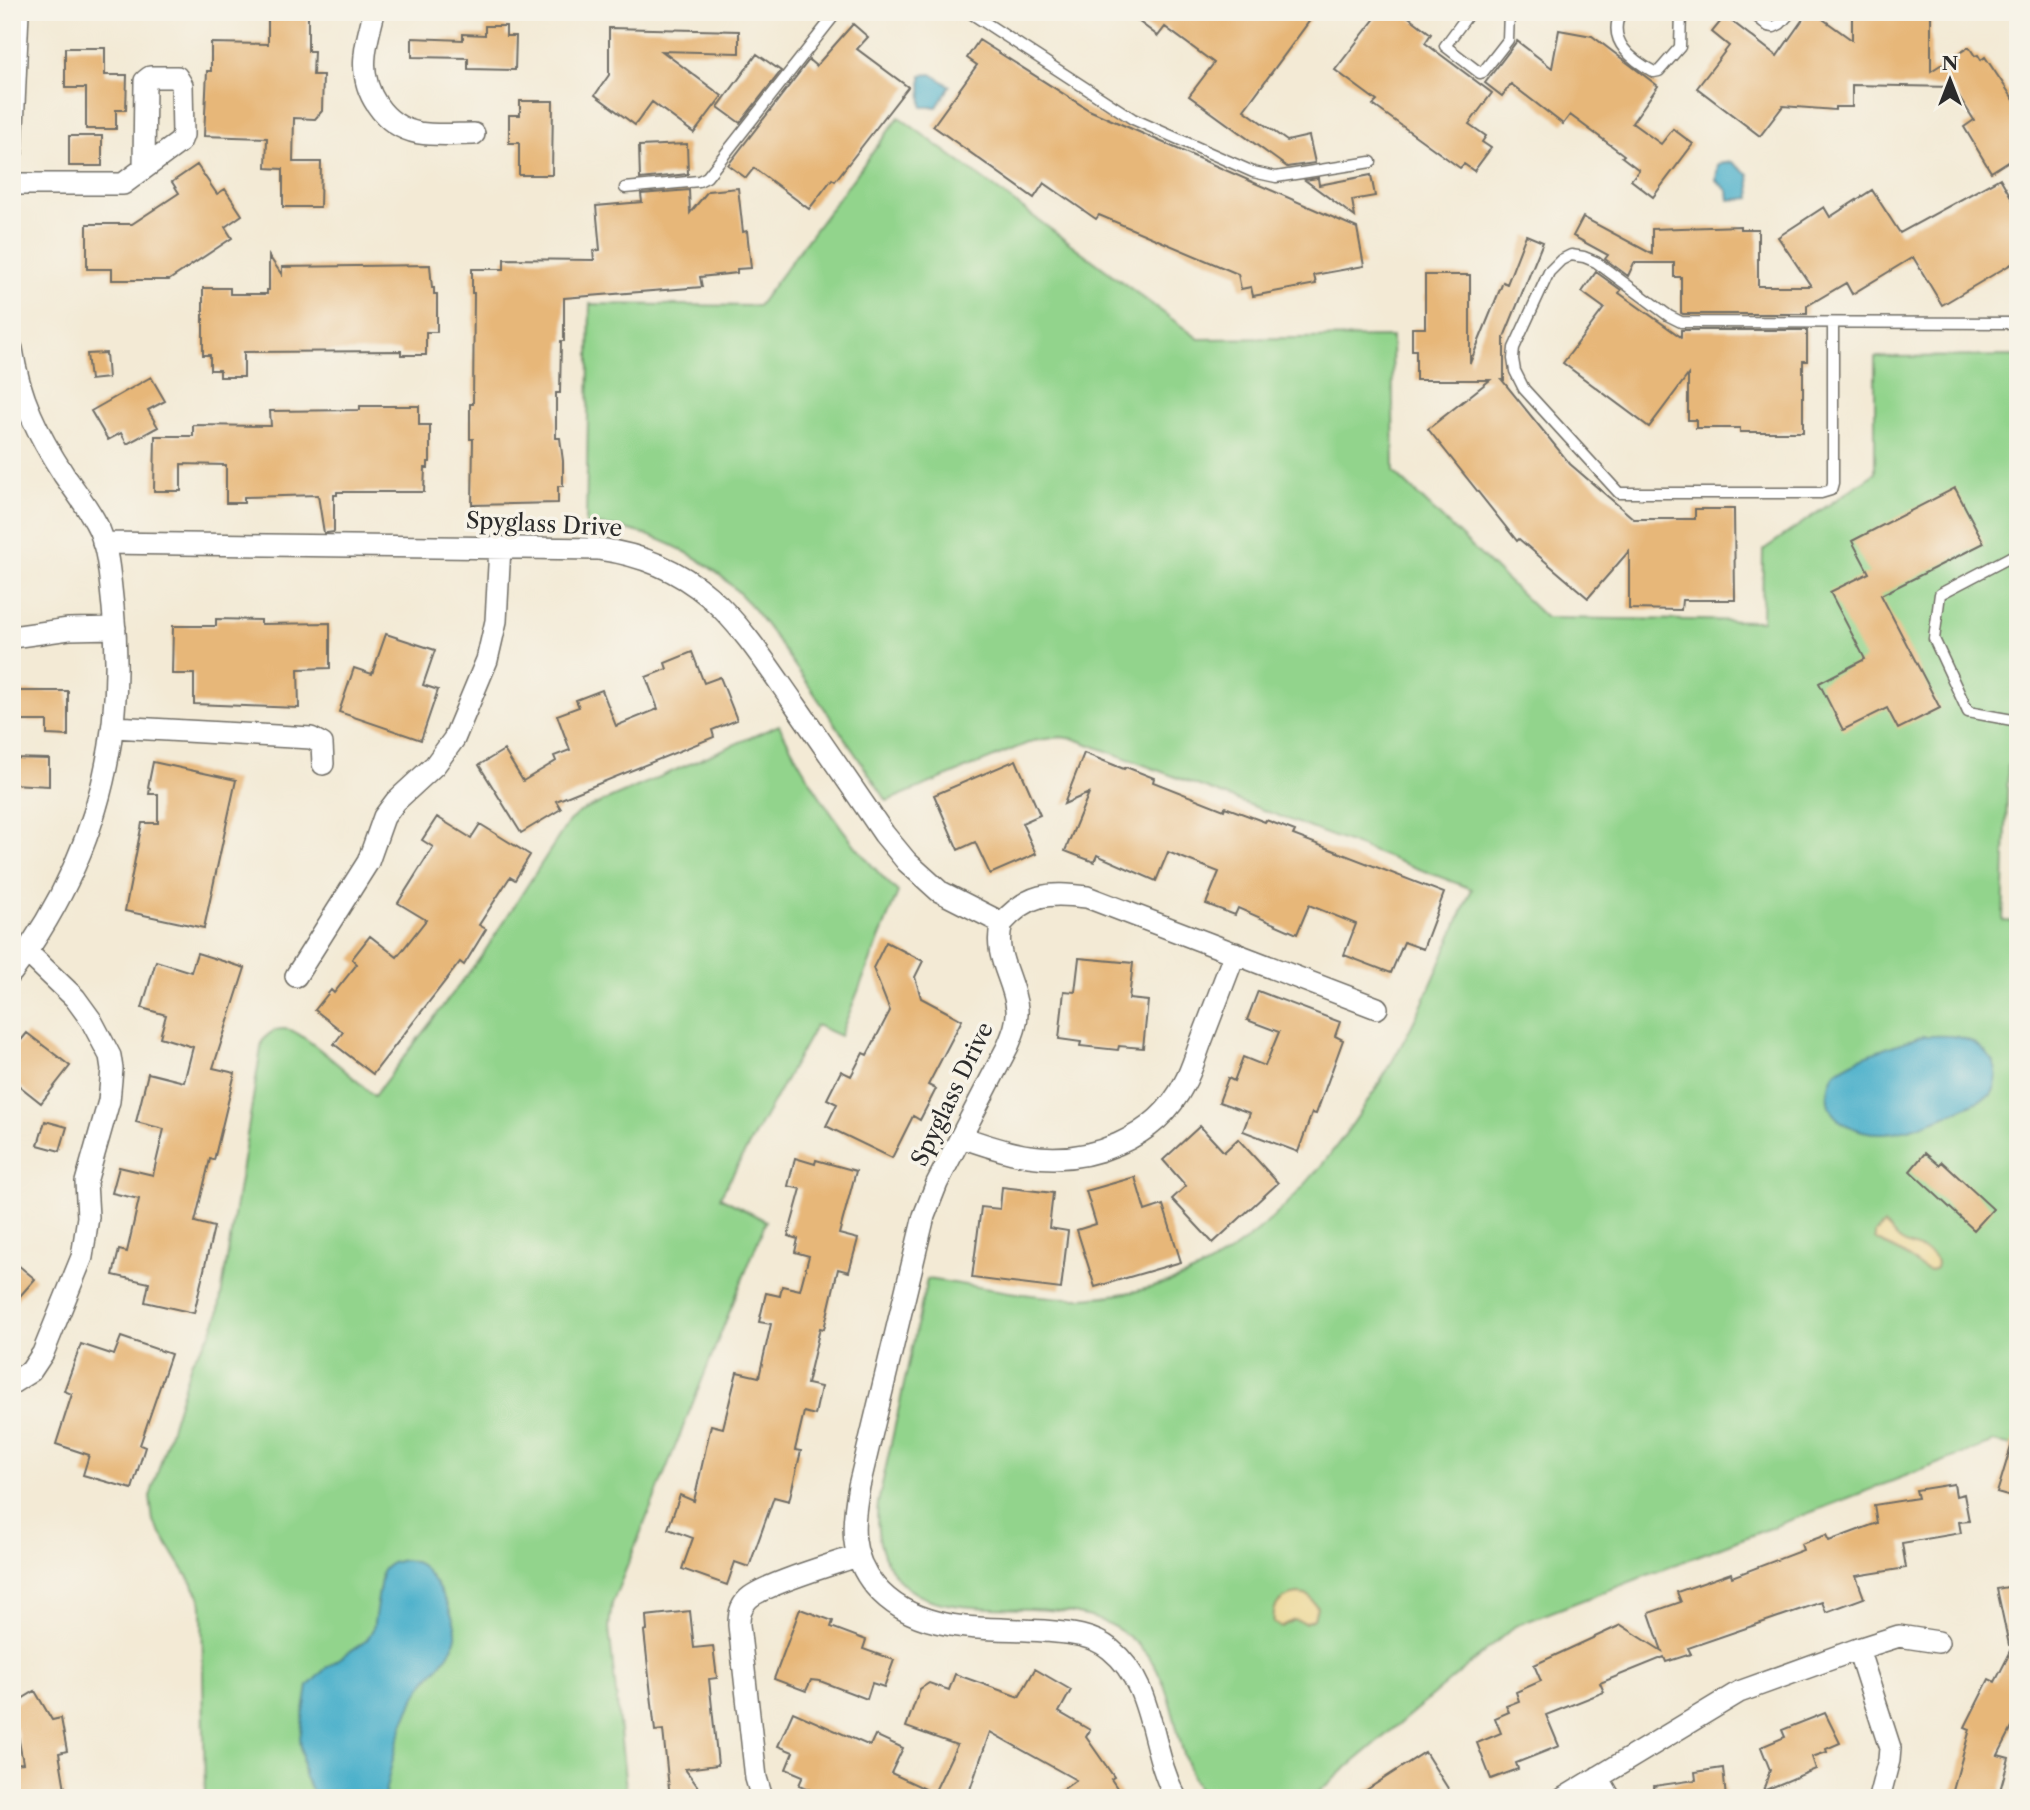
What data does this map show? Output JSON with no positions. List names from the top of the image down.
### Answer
{
  "streets": {
    "street": ["Spyglass Drive"]
  },
  "north": "top"
}
